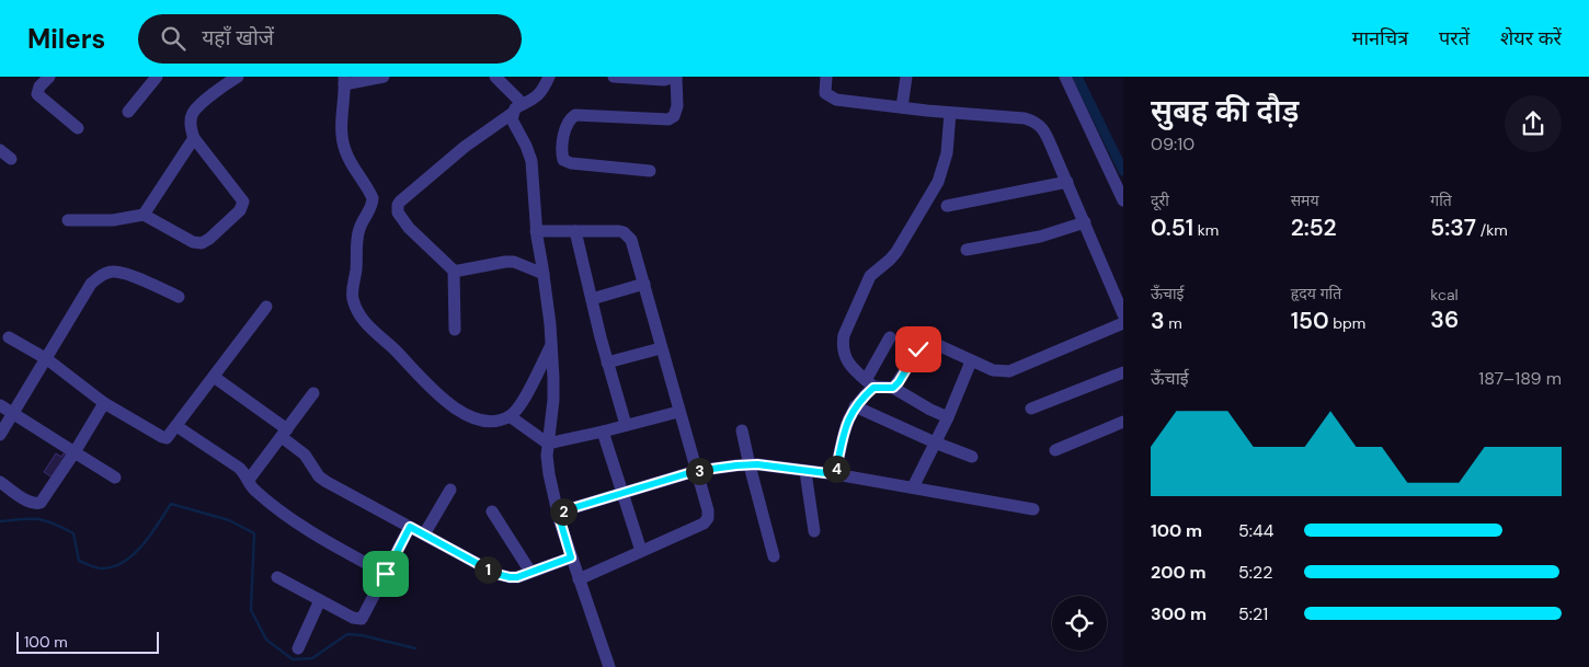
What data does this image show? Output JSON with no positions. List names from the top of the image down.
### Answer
{
  "scale_bar": "100 m",
  "page": {
    "header": "Milers",
    "search": "यहाँ खोजें",
    "nav": ["मानचित्र", "परतें", "शेयर करें"],
    "heading": ["सुबह की दौड़", "09:10"],
    "stats": [
      ["दूरी", "0.51 km"],
      ["समय", "2:52"],
      ["गति", "5:37 /km"],
      ["ऊँचाई", "3 m"],
      ["हृदय गति", "150 bpm"],
      ["kcal", "36"]
    ],
    "chart": ["ऊँचाई", "187–189 m"],
    "pins": [
      "4",
      "3",
      "2",
      "1"
    ],
    "list": [
      {
        "name": "100 m",
        "note": "5:44"
      },
      {
        "name": "200 m",
        "note": "5:22"
      },
      {
        "name": "300 m",
        "note": "5:21"
      }
    ],
    "scale": "100 m"
  }
}
